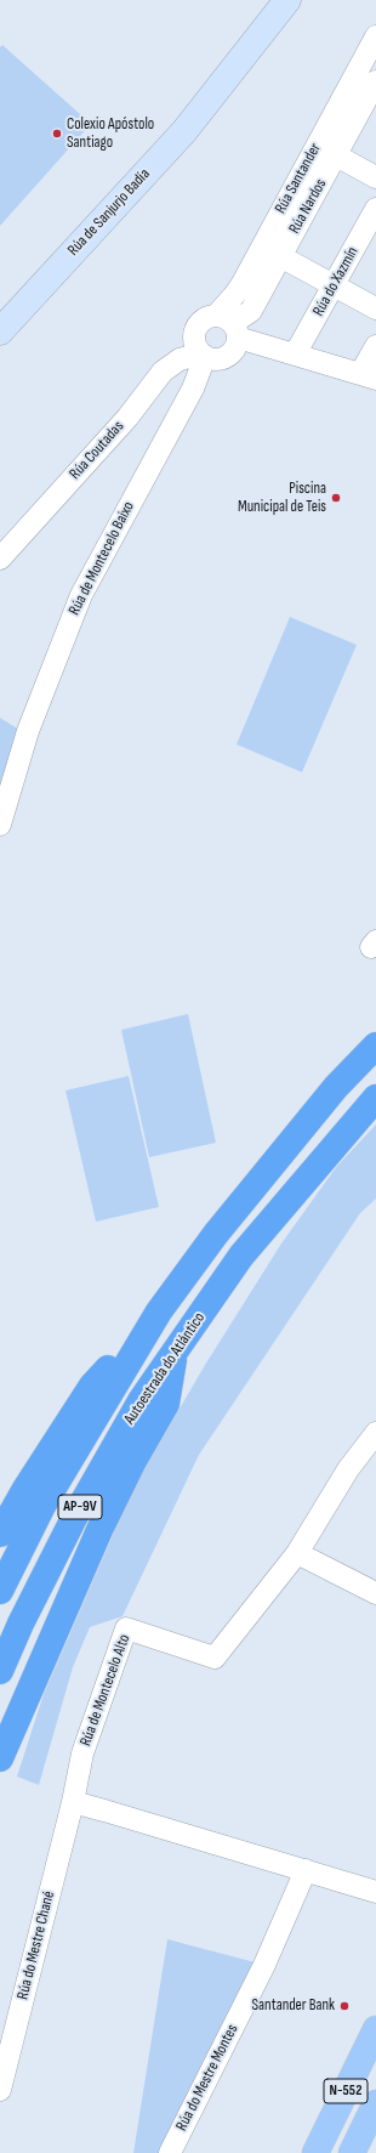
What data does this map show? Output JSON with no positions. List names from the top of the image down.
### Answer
{
  "streets": {
    "highway": ["Autoestrada do Atlántico", "AP-9V"],
    "main road": ["Rúa de Sanjurjo Badía", "N-552"],
    "street": [
      "Rúa Santander",
      "Rúa Nardos",
      "Rúa do Xazmín",
      "Rúa Coutadas",
      "Rúa de Montecelo Baixo",
      "Rúa de Montecelo Alto",
      "Rúa do Mestre Chané",
      "Rúa do Mestre Montes"
    ]
  },
  "crossings": [
    ["Rúa Santander", "Rúa Nardos"],
    ["Rúa Santander", "Rúa Coutadas"],
    ["Rúa Santander", "Rúa de Montecelo Baixo"],
    ["Rúa Nardos", "Rúa Coutadas"],
    ["Rúa Nardos", "Rúa de Montecelo Baixo"],
    ["Rúa Coutadas", "Rúa de Montecelo Baixo"],
    ["Autoestrada do Atlántico", "AP-9V"],
    ["Rúa de Montecelo Alto", "Rúa do Mestre Chané"]
  ],
  "places": ["Colexio Apóstolo Santiago", "Piscina Municipal de Teis", "Santander Bank"]
}
